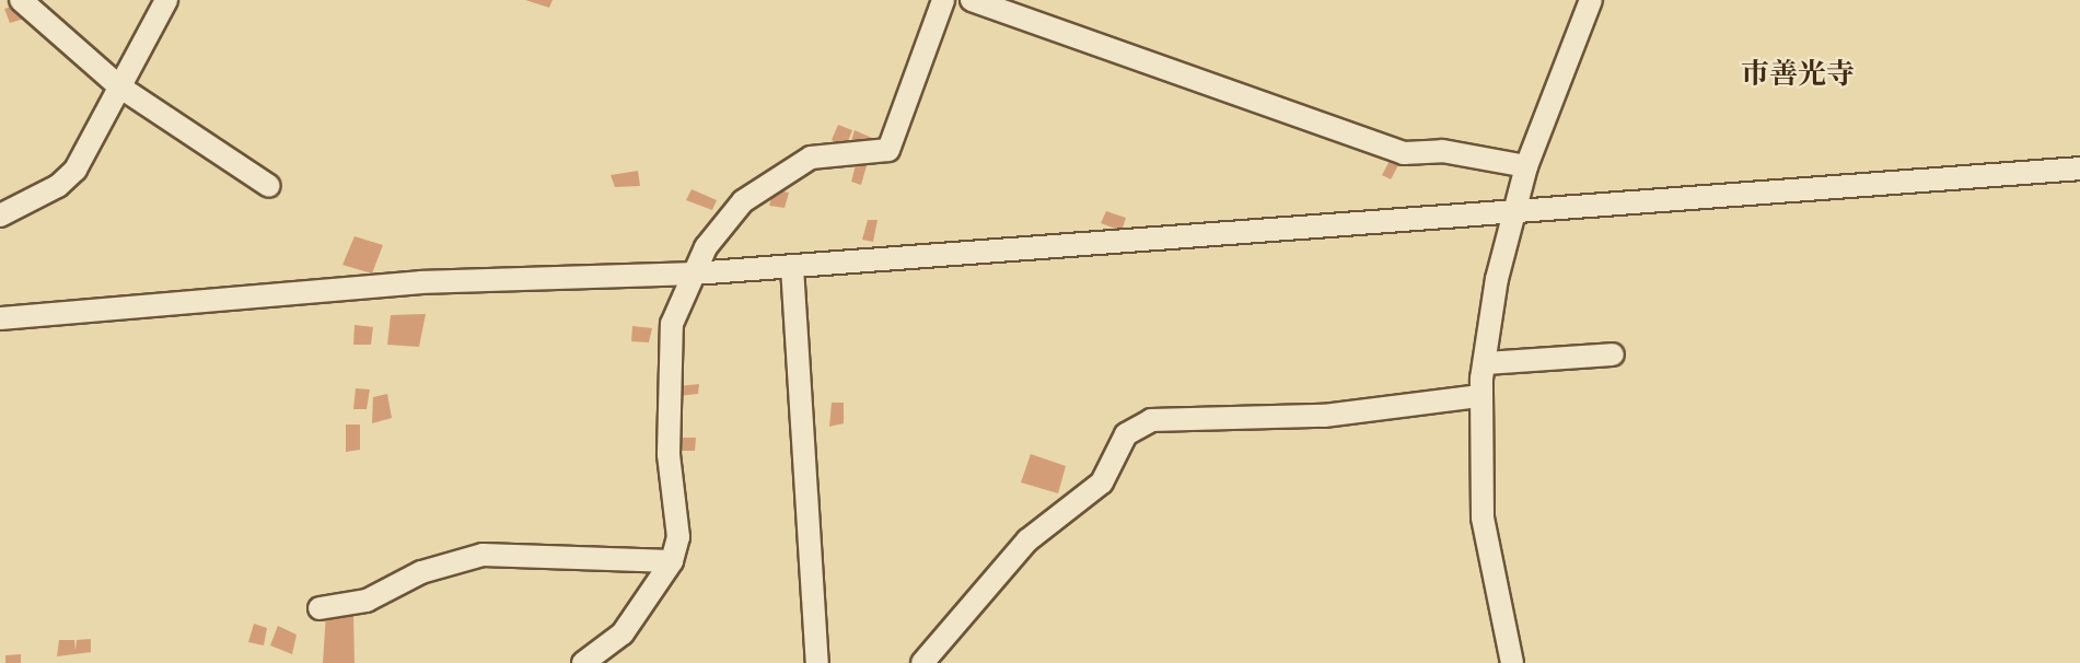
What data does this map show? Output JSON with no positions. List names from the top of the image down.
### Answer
{
  "districts": ["市善光寺"]
}
